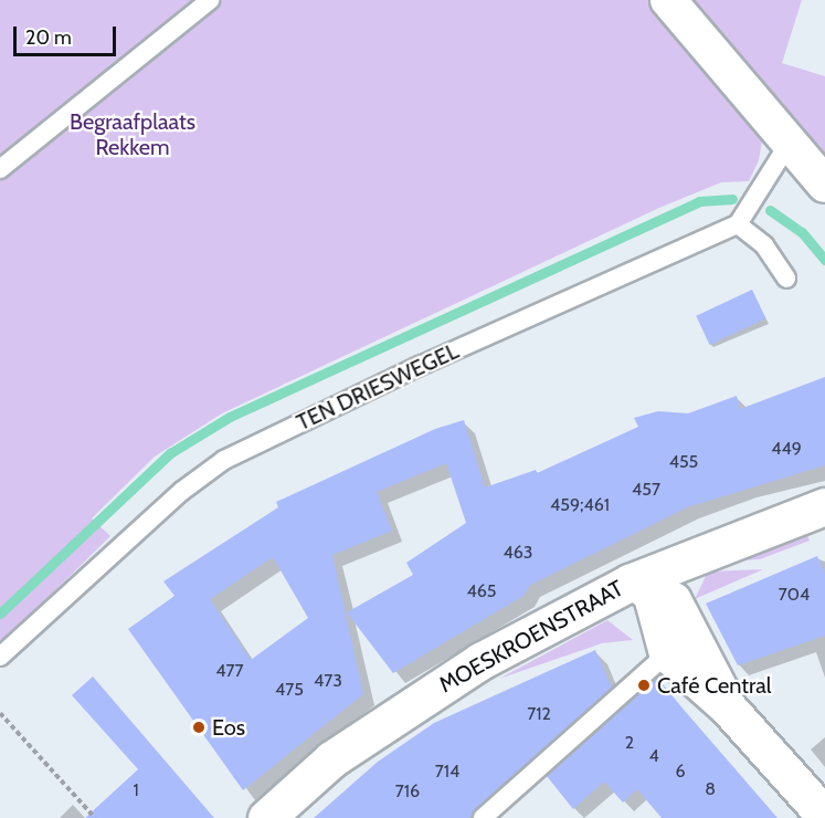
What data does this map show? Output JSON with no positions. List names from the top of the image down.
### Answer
{
  "streets": {
    "main road": ["MOESKROENSTRAAT"],
    "lane": ["TEN DRIESWEGEL"]
  },
  "parks": ["Begraafplaats Rekkem"],
  "places": ["Café Central", "Eos"],
  "house_numbers": [
    "449",
    "455",
    "457",
    "459;461",
    "463",
    "465",
    "704",
    "477",
    "473",
    "475",
    "712",
    "2",
    "4",
    "714",
    "6",
    "8",
    "1",
    "716"
  ],
  "scale_bar": "20 m"
}
